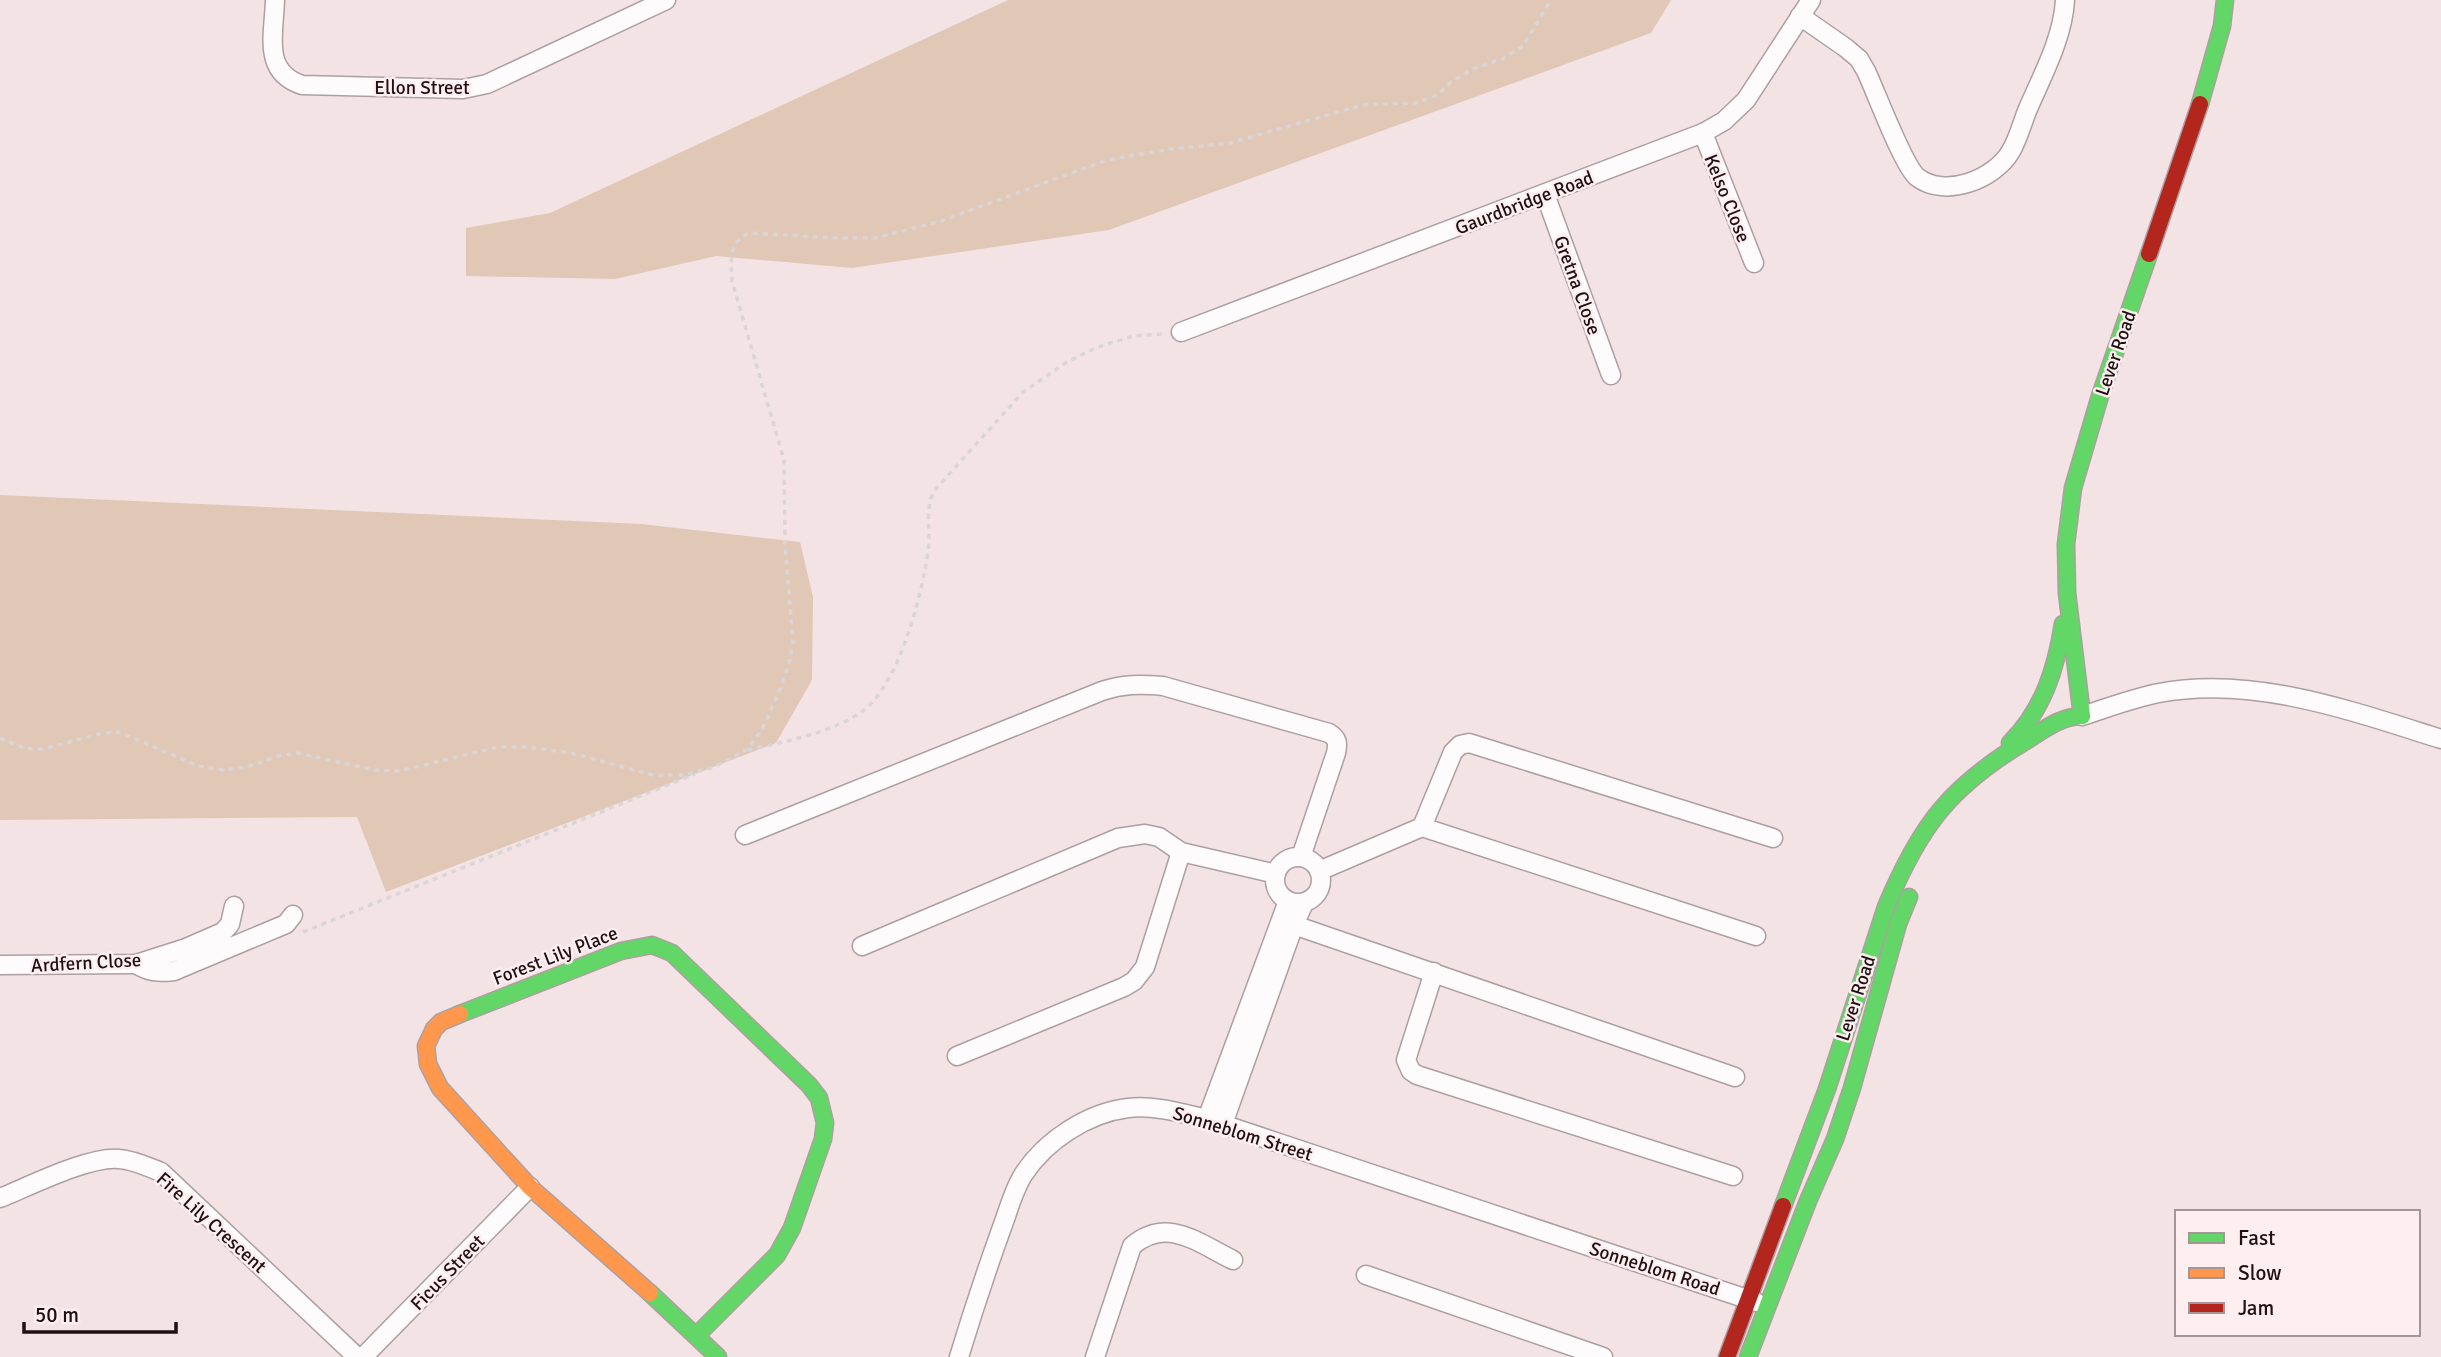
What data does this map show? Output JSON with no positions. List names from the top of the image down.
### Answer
{
  "streets": {
    "main road": ["Lever Road", "Forest Lily Place"],
    "street": [
      "Ellon Street",
      "Kelso Close",
      "Gaurdbridge Road",
      "Gretna Close",
      "Ardfern Close",
      "Sonneblom Street",
      "Fire Lily Crescent",
      "Sonneblom Road",
      "Ficus Street"
    ]
  },
  "crossings": [
    ["Kelso Close", "Gaurdbridge Road"],
    ["Gaurdbridge Road", "Gretna Close"],
    ["Lever Road", "Sonneblom Road"],
    ["Forest Lily Place", "Ficus Street"],
    ["Sonneblom Street", "Sonneblom Road"]
  ],
  "legend": ["Fast", "Slow", "Jam"],
  "scale_bar": "50 m"
}
